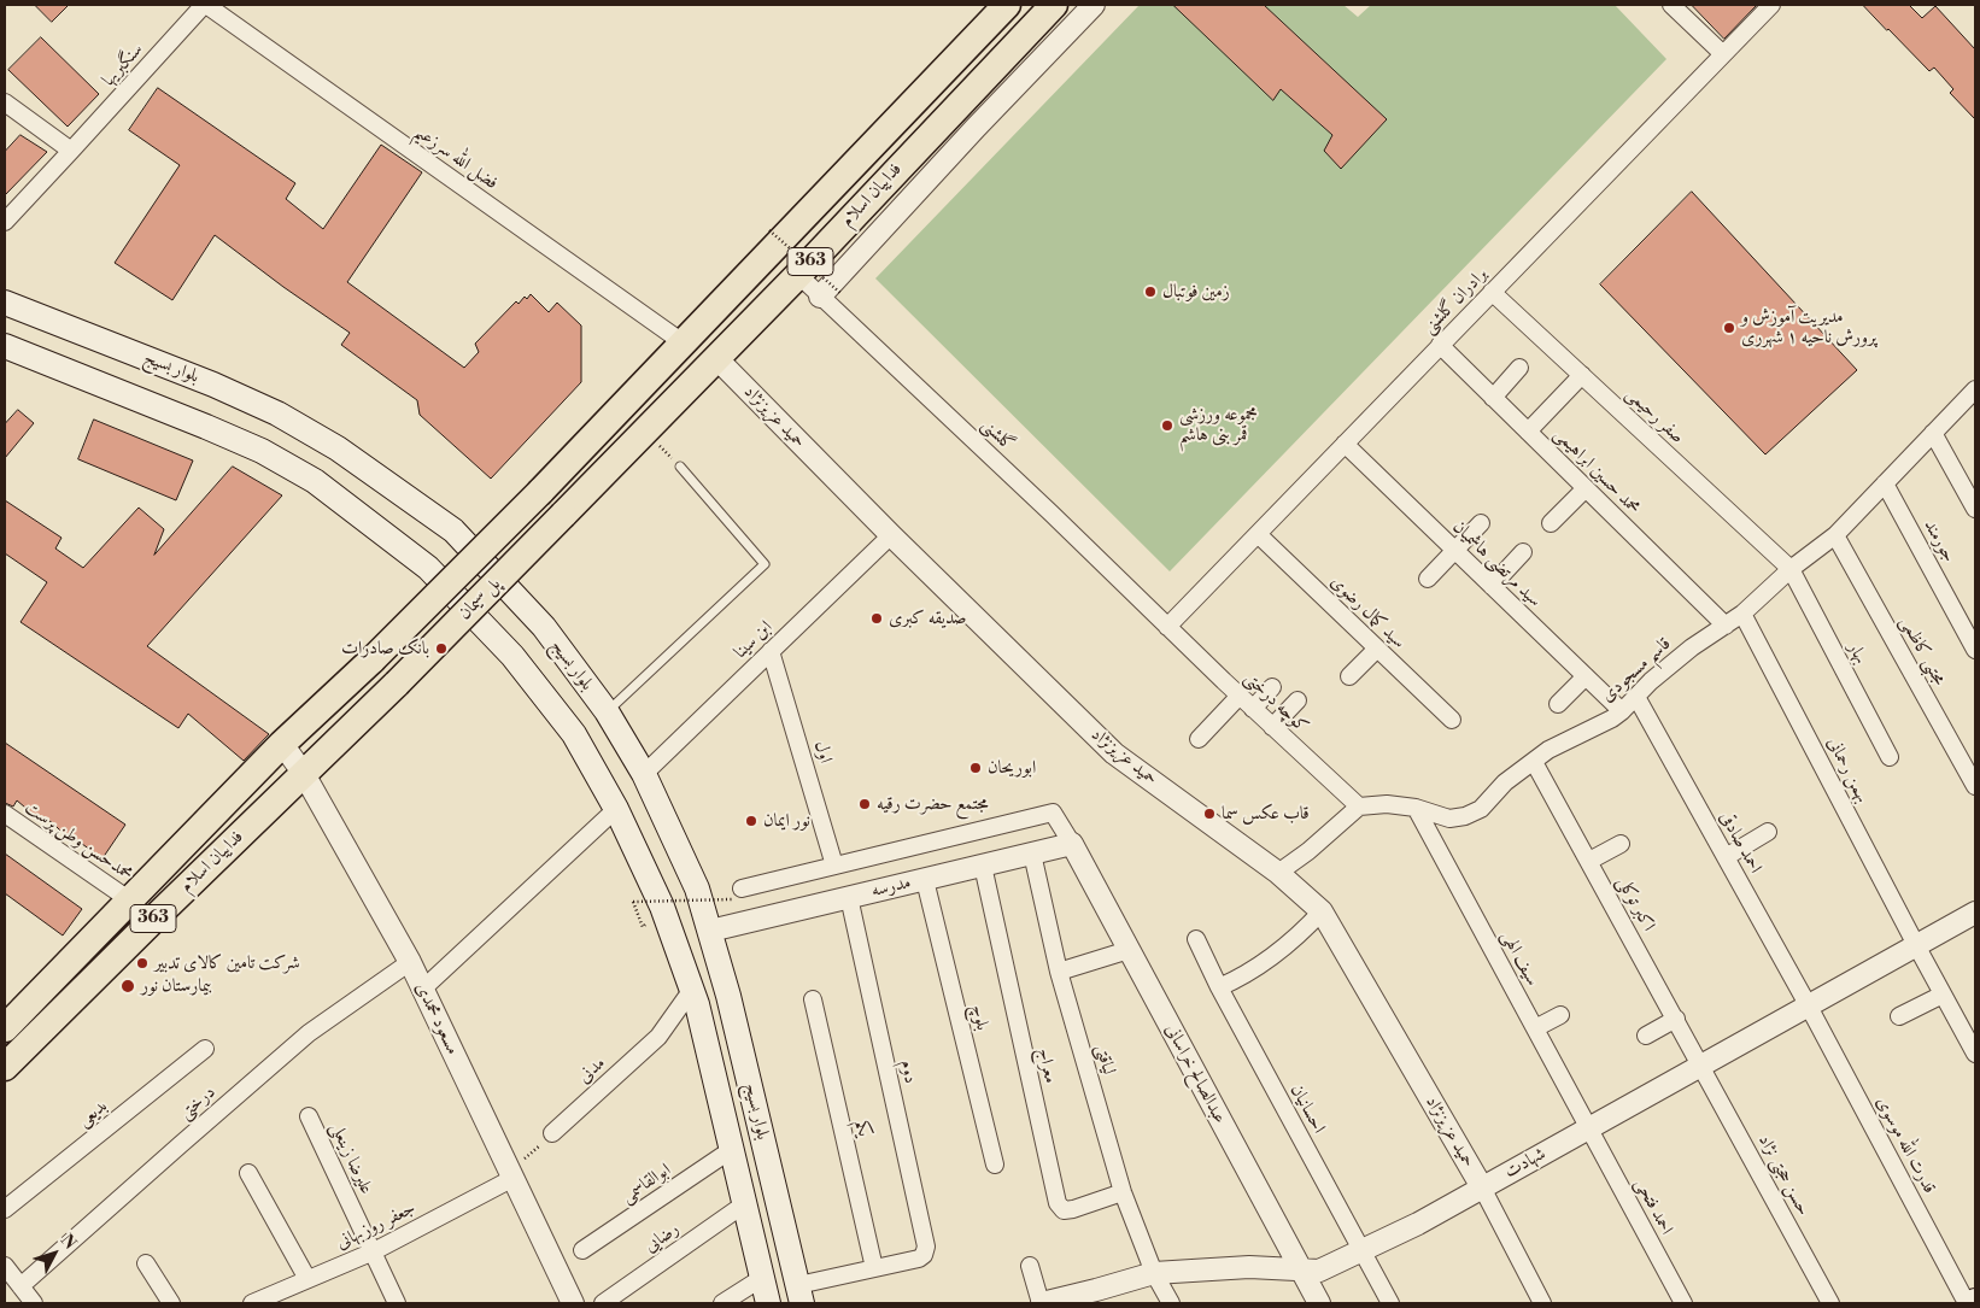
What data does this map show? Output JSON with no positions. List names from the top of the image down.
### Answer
{
  "streets": {
    "main road": [
      "فداییان اسلام",
      "363",
      "بلوار بسیج",
      "پل سیمان"
    ],
    "street": [
      "سنگبریها",
      "فضل الله سرزعیم",
      "برادران گلشنی",
      "صفر رحیمی",
      "حمید عزیزنژاد",
      "گلشنی",
      "محمد حسین ابراهیمی",
      "جورمند",
      "سید مرتضی هاشمیان",
      "سید کمال رضوی",
      "ابن سینا",
      "مجتبی کاظمی",
      "بهار",
      "قاسم مسجودی",
      "کوچه درختی",
      "اول",
      "بهمن رحمانی",
      "محمدحسن وطن پرست",
      "احمد صادقی",
      "مدرسه",
      "اکبر توکلی",
      "سیف الهی",
      "بلوچ",
      "مسعود محمدی",
      "لیاقتی",
      "معراج",
      "مدنی",
      "دوم",
      "عبدالصالح خراسانی",
      "درختی",
      "احسانیان",
      "بدیعی",
      "یکم",
      "قدرت الله موسوی",
      "علیرضا زینعلی",
      "شهادت",
      "حسن حجتی نژاد",
      "ابوالقاسمی",
      "احمد فتحی",
      "جعفر روزبهانی",
      "رضایی"
    ]
  },
  "crossings": [
    ["سنگبریها", "فضل الله سرزعیم"],
    ["فضل الله سرزعیم", "فداییان اسلام"],
    ["فداییان اسلام", "حمید عزیزنژاد"],
    ["فداییان اسلام", "گلشنی"],
    ["فداییان اسلام", "پل سیمان"],
    ["فداییان اسلام", "محمدحسن وطن پرست"],
    ["فداییان اسلام", "مسعود محمدی"],
    ["برادران گلشنی", "صفر رحیمی"],
    ["برادران گلشنی", "گلشنی"],
    ["برادران گلشنی", "محمد حسین ابراهیمی"],
    ["برادران گلشنی", "سید مرتضی هاشمیان"],
    ["برادران گلشنی", "سید کمال رضوی"],
    ["برادران گلشنی", "کوچه درختی"],
    ["بلوار بسیج", "ابن سینا"],
    ["بلوار بسیج", "مدرسه"],
    ["بلوار بسیج", "مدنی"],
    ["بلوار بسیج", "ابوالقاسمی"],
    ["بلوار بسیج", "رضایی"],
    ["صفر رحیمی", "بهار"],
    ["صفر رحیمی", "قاسم مسجودی"],
    ["حمید عزیزنژاد", "ابن سینا"],
    ["حمید عزیزنژاد", "شهادت"],
    ["گلشنی", "کوچه درختی"],
    ["محمد حسین ابراهیمی", "قاسم مسجودی"],
    ["جورمند", "قاسم مسجودی"],
    ["سید مرتضی هاشمیان", "قاسم مسجودی"],
    ["ابن سینا", "اول"],
    ["مجتبی کاظمی", "قاسم مسجودی"],
    ["بهار", "قاسم مسجودی"],
    ["قاسم مسجودی", "کوچه درختی"],
    ["قاسم مسجودی", "بهمن رحمانی"],
    ["قاسم مسجودی", "احمد صادقی"],
    ["قاسم مسجودی", "اکبر توکلی"],
    ["قاسم مسجودی", "سیف الهی"],
    ["بهمن رحمانی", "شهادت"],
    ["احمد صادقی", "قدرت الله موسوی"],
    ["احمد صادقی", "شهادت"],
    ["مدرسه", "بلوچ"],
    ["مدرسه", "لیاقتی"],
    ["مدرسه", "معراج"],
    ["مدرسه", "دوم"],
    ["مدرسه", "عبدالصالح خراسانی"],
    ["اکبر توکلی", "شهادت"],
    ["اکبر توکلی", "حسن حجتی نژاد"],
    ["سیف الهی", "شهادت"],
    ["سیف الهی", "احمد فتحی"],
    ["مسعود محمدی", "درختی"],
    ["مسعود محمدی", "جعفر روزبهانی"],
    ["لیاقتی", "معراج"],
    ["لیاقتی", "شهادت"],
    ["دوم", "یکم"],
    ["عبدالصالح خراسانی", "شهادت"],
    ["احسانیان", "شهادت"],
    ["قدرت الله موسوی", "شهادت"],
    ["علیرضا زینعلی", "جعفر روزبهانی"],
    ["شهادت", "حسن حجتی نژاد"],
    ["شهادت", "احمد فتحی"]
  ],
  "places": [
    "زمین فوتبال",
    "مدیریت آموزش و پرورش ناحیه ۱ شهرری",
    "مجموعه ورزشی قمر بنی هاشم",
    "صدیقه کبری",
    "بانک صادرات",
    "ابوریحان",
    "مجتمع حضرت رقیه",
    "قاب عکس سما",
    "نور ایمان",
    "شرکت تامین کالای تدبیر",
    "بیمارستان نور"
  ],
  "north": "top right"
}
